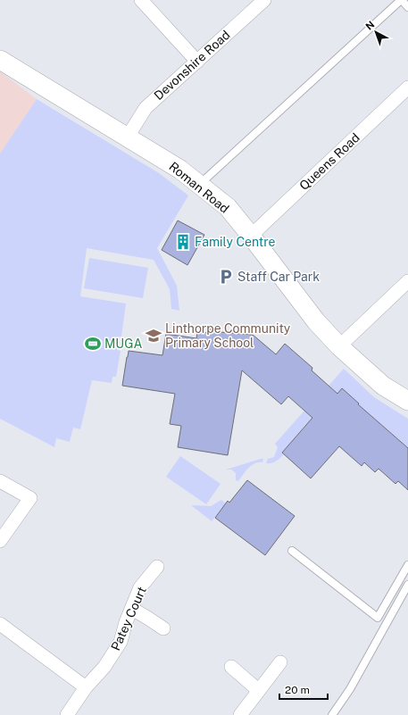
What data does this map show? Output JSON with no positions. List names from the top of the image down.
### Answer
{
  "streets": {
    "street": [
      "Devonshire Road",
      "Queens Road",
      "Roman Road",
      "Patey Court"
    ]
  },
  "crossings": [
    ["Devonshire Road", "Roman Road"],
    ["Queens Road", "Roman Road"]
  ],
  "places": {
    "building": ["Family Centre"],
    "parking": ["Staff Car Park"],
    "school or university": ["Linthorpe Community Primary School"],
    "sports": ["MUGA"]
  },
  "scale_bar": "20 m",
  "north": "top left"
}
